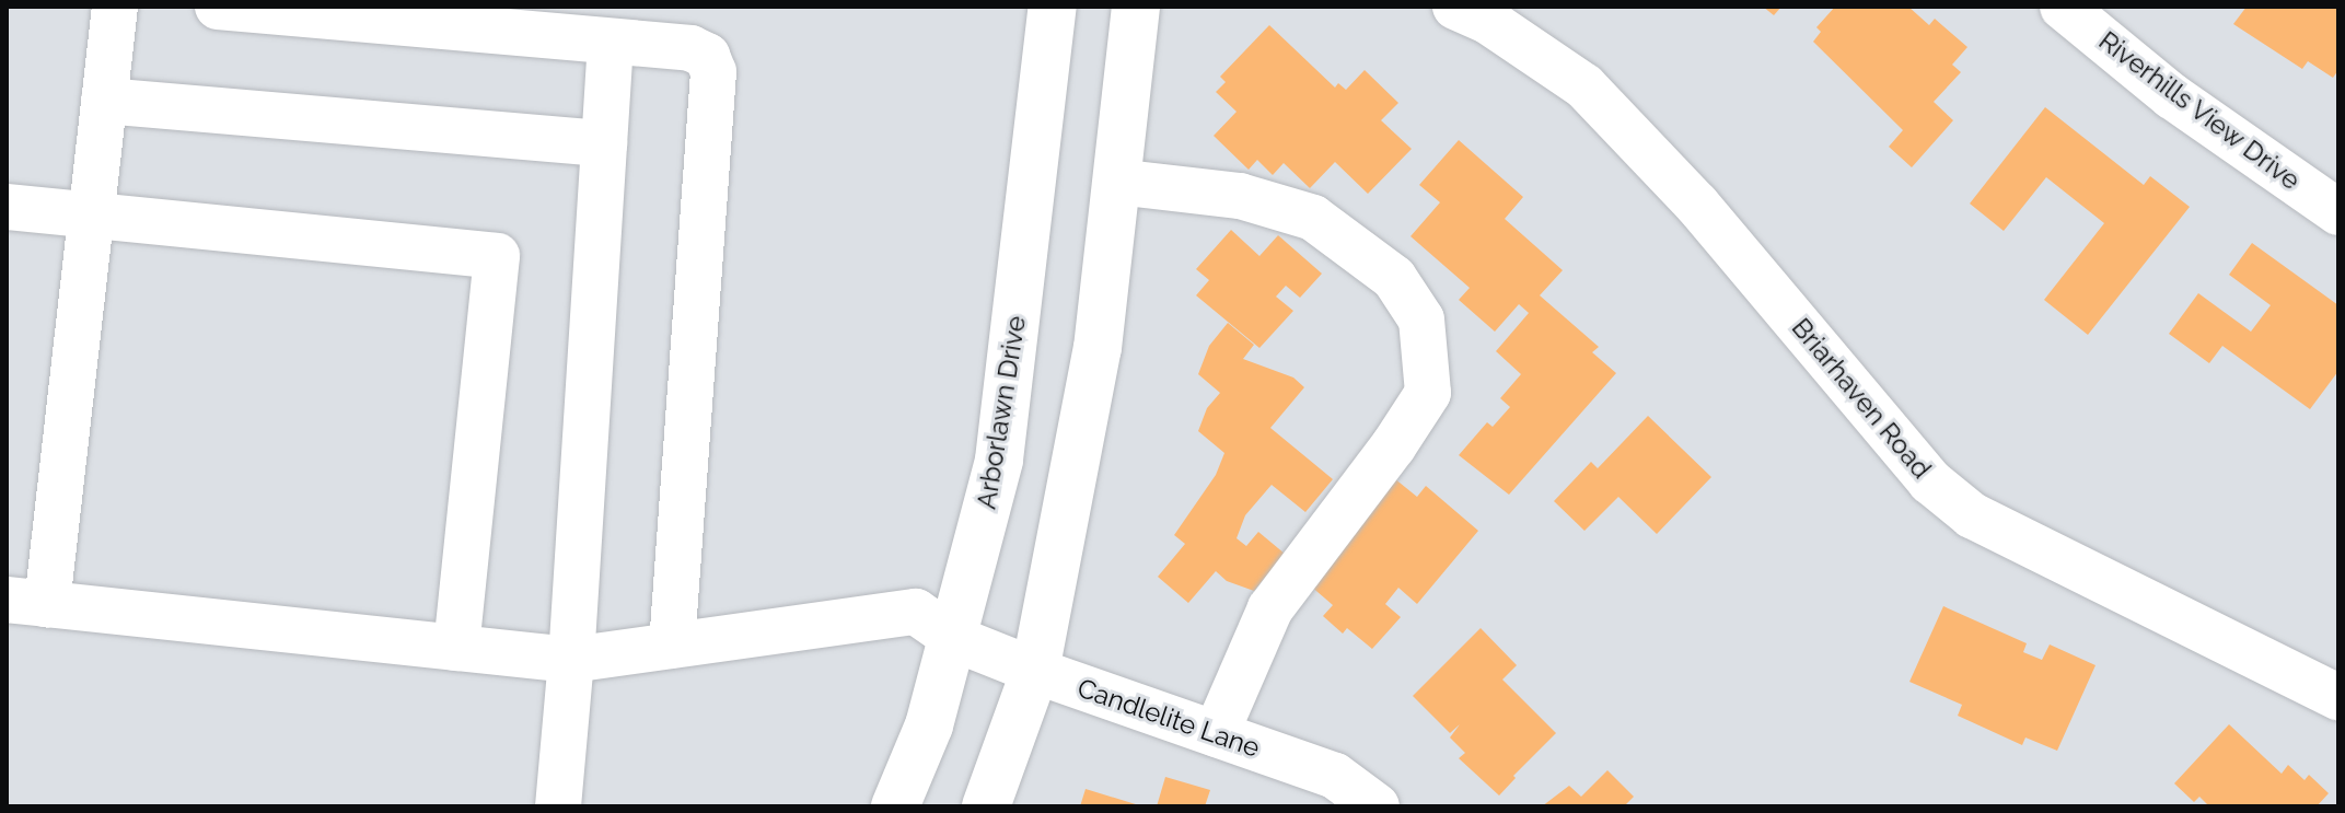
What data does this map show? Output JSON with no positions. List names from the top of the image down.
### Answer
{
  "streets": {
    "main road": ["Arborlawn Drive"],
    "street": ["Riverhills View Drive", "Briarhaven Road", "Candlelite Lane"]
  },
  "crossings": [
    ["Arborlawn Drive", "Candlelite Lane"]
  ]
}
